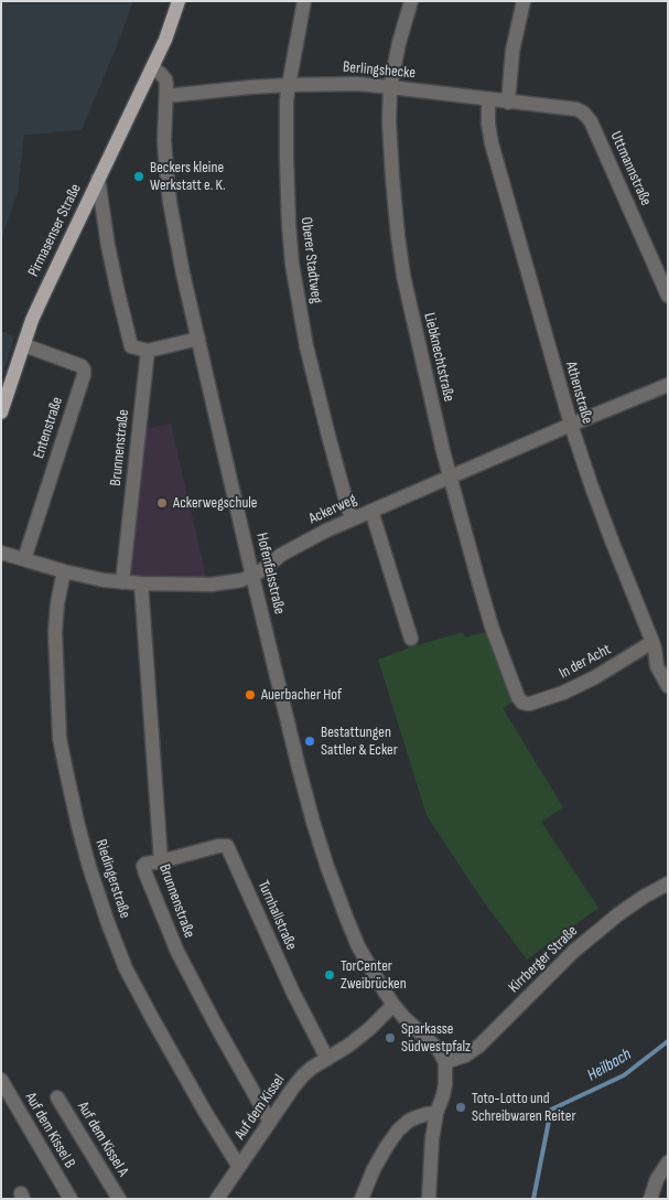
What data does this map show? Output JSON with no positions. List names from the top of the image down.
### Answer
{
  "streets": {
    "main road": ["Pirmasenser Straße"],
    "street": [
      "Berlingshecke",
      "Uttmannstraße",
      "Oberer Stadtweg",
      "Liebknechtstraße",
      "Athenstraße",
      "Entenstraße",
      "Brunnenstraße",
      "Ackerweg",
      "Hofenfelsstraße",
      "In der Acht",
      "Riedingerstraße",
      "Turnhallstraße",
      "Kirrberger Straße",
      "Auf dem Kissel",
      "Auf dem Kissel B",
      "Auf dem Kissel A"
    ]
  },
  "crossings": [
    ["Berlingshecke", "Uttmannstraße"],
    ["Berlingshecke", "Oberer Stadtweg"],
    ["Berlingshecke", "Liebknechtstraße"],
    ["Berlingshecke", "Athenstraße"],
    ["Berlingshecke", "Hofenfelsstraße"],
    ["Pirmasenser Straße", "Entenstraße"],
    ["Pirmasenser Straße", "Hofenfelsstraße"],
    ["Oberer Stadtweg", "Ackerweg"],
    ["Liebknechtstraße", "Ackerweg"],
    ["Liebknechtstraße", "In der Acht"],
    ["Athenstraße", "Ackerweg"],
    ["Athenstraße", "In der Acht"],
    ["Entenstraße", "Ackerweg"],
    ["Brunnenstraße", "Ackerweg"],
    ["Brunnenstraße", "Turnhallstraße"],
    ["Brunnenstraße", "Auf dem Kissel"],
    ["Ackerweg", "Hofenfelsstraße"],
    ["Ackerweg", "Riedingerstraße"],
    ["Hofenfelsstraße", "Kirrberger Straße"],
    ["Hofenfelsstraße", "Auf dem Kissel"],
    ["Riedingerstraße", "Auf dem Kissel"],
    ["Turnhallstraße", "Auf dem Kissel"]
  ],
  "water": ["Heilbach"],
  "places": [
    "Beckers kleine Werkstatt e. K.",
    "Ackerwegschule",
    "Auerbacher Hof",
    "Bestattungen Sattler & Ecker",
    "TorCenter Zweibrücken",
    "Sparkasse Südwestpfalz",
    "Toto-Lotto und Schreibwaren Reiter"
  ]
}
